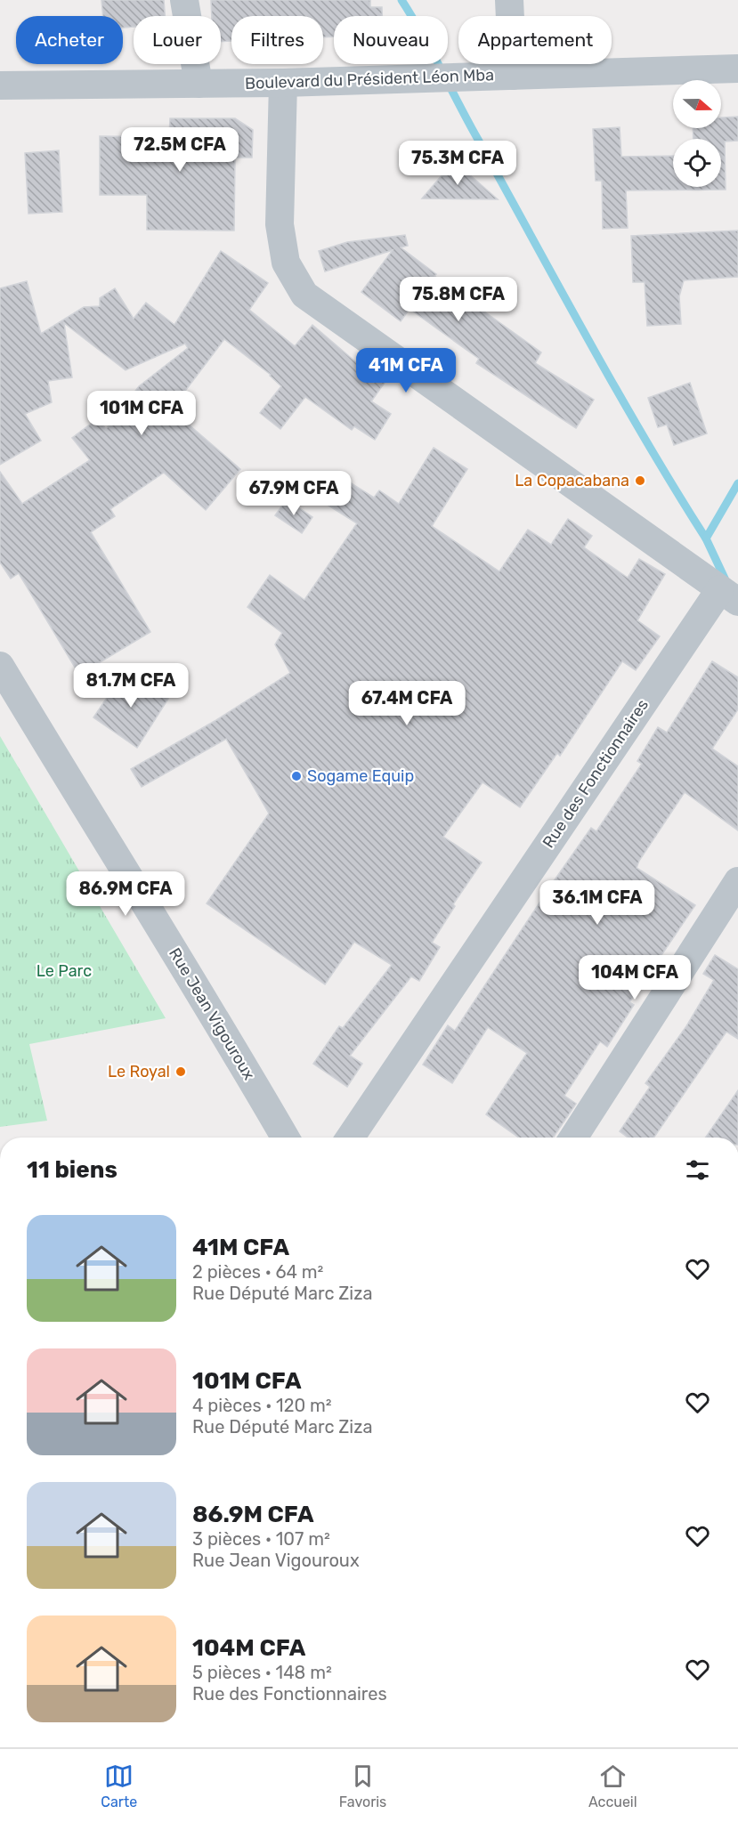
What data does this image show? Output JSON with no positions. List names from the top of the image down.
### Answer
{
  "streets": {
    "street": ["Boulevard du Président Léon Mba", "Rue des Fonctionnaires", "Rue Jean Vigouroux"]
  },
  "parks": ["Le Parc"],
  "places": ["La Copacabana", "Sogame Equip", "Le Royal"],
  "north": "right",
  "page": {
    "chip": [
      "Acheter",
      "Louer",
      "Filtres",
      "Nouveau",
      "Appartement"
    ],
    "price": [
      "72.5M CFA",
      "75.3M CFA",
      "75.8M CFA",
      "41M CFA",
      "101M CFA",
      "67.9M CFA",
      "81.7M CFA",
      "67.4M CFA",
      "86.9M CFA",
      "36.1M CFA",
      "104M CFA"
    ],
    "heading": "11 biens",
    "list": [
      {
        "name": "41M CFA",
        "note": "2 pièces · 64 m² · Rue Député Marc Ziza"
      },
      {
        "name": "101M CFA",
        "note": "4 pièces · 120 m² · Rue Député Marc Ziza"
      },
      {
        "name": "86.9M CFA",
        "note": "3 pièces · 107 m² · Rue Jean Vigouroux"
      },
      {
        "name": "104M CFA",
        "note": "5 pièces · 148 m² · Rue des Fonctionnaires"
      }
    ],
    "tabs": ["Carte", "Favoris", "Accueil"]
  }
}
